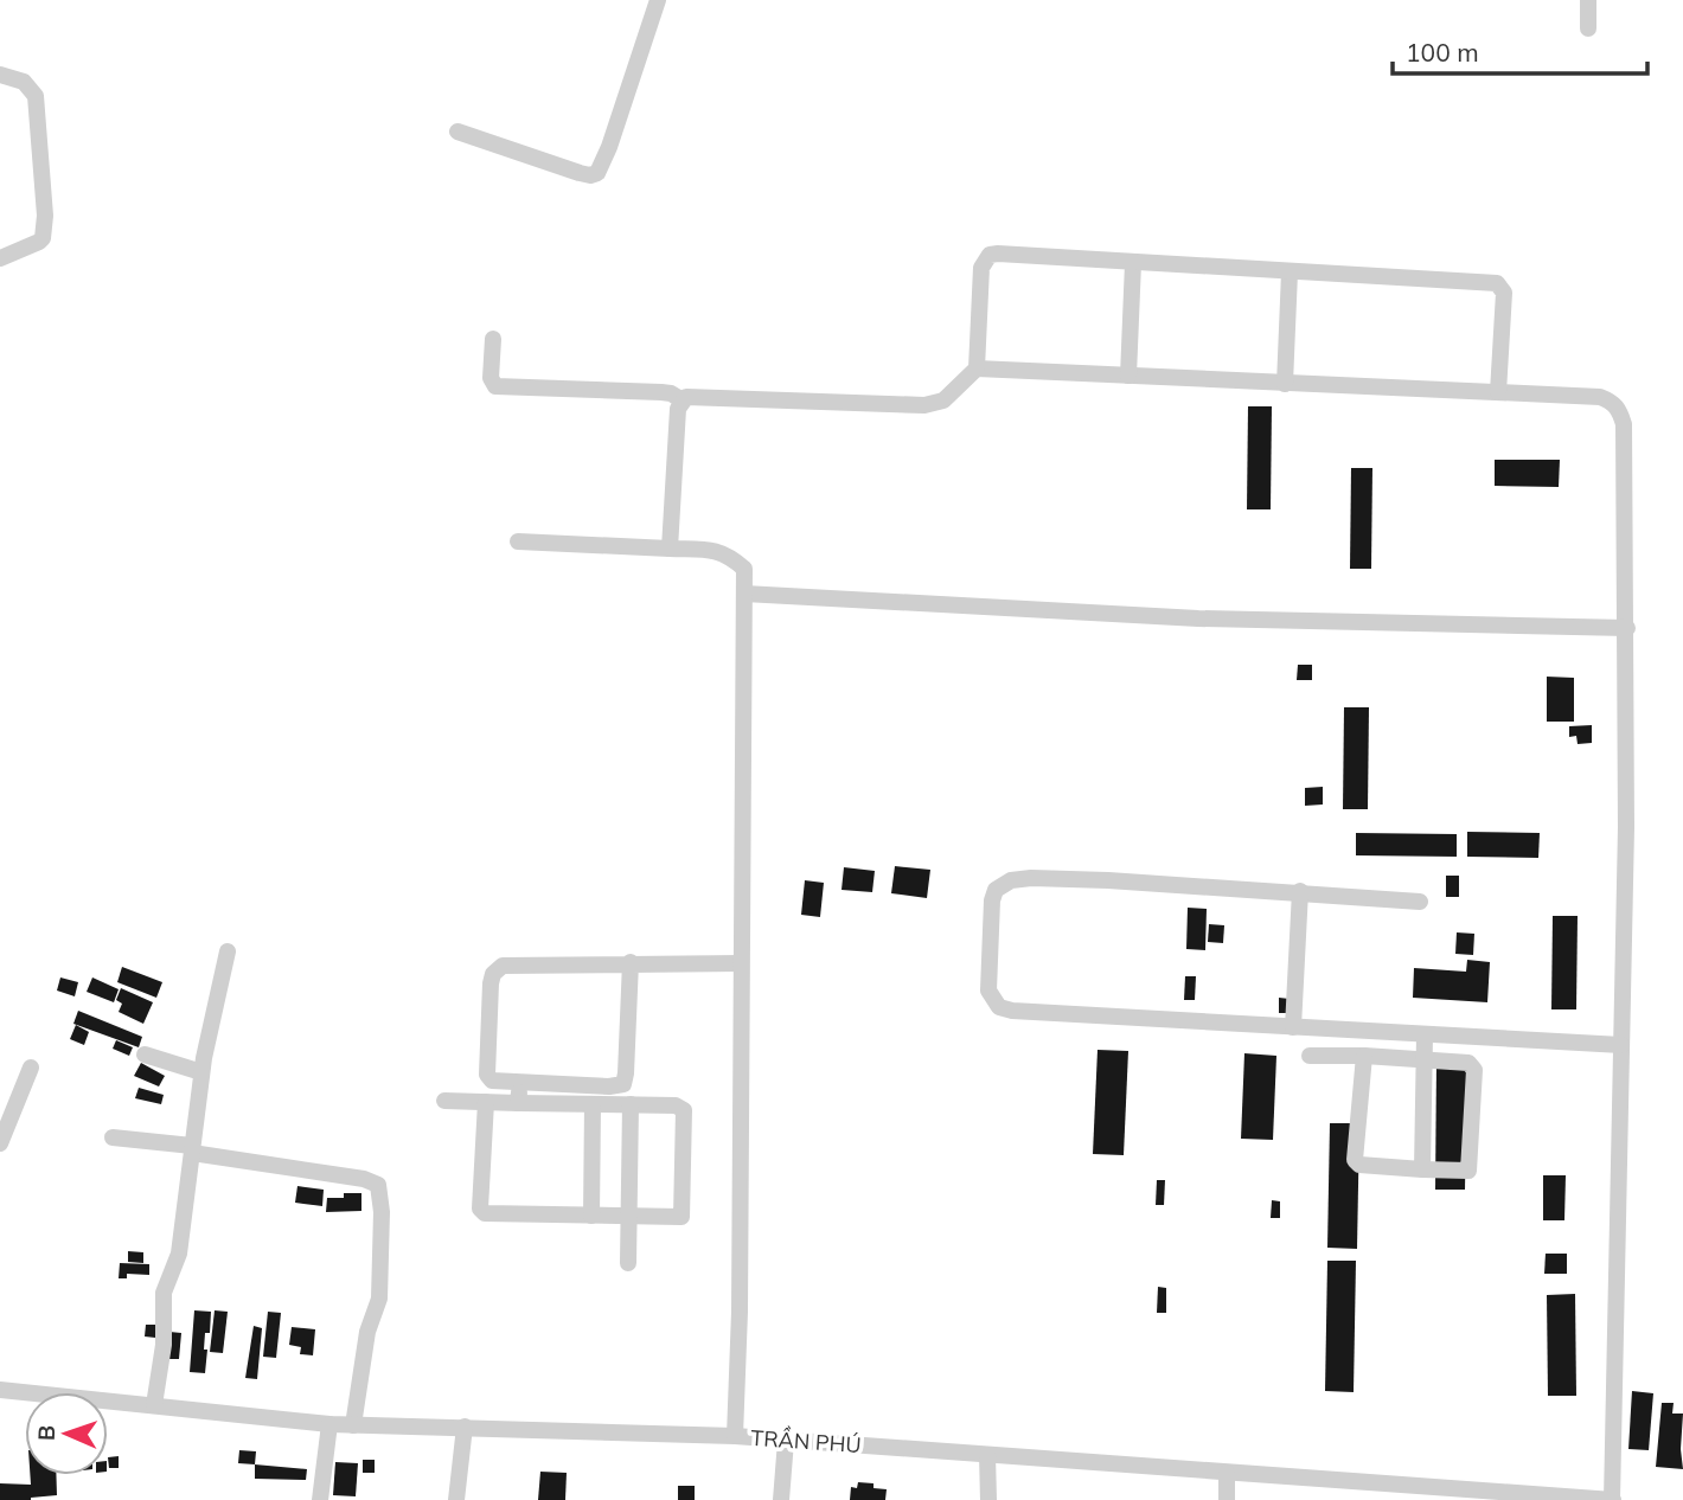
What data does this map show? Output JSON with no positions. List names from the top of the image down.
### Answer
{
  "streets": {
    "street": ["TRẦN PHÚ"]
  },
  "scale_bar": "100 m",
  "north": "left"
}
